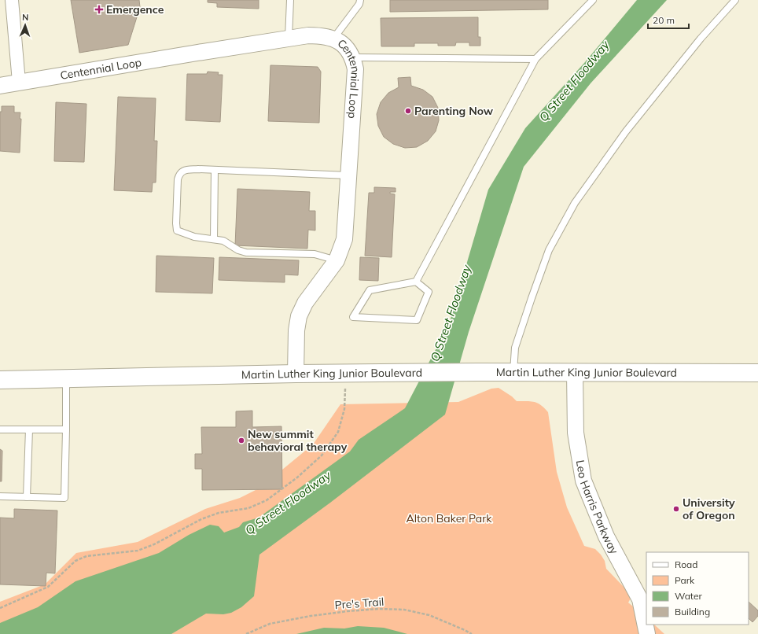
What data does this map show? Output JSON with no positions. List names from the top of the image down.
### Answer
{
  "streets": {
    "main road": ["Martin Luther King Junior Boulevard"],
    "street": ["Centennial Loop", "Leo Harris Parkway"],
    "path": ["Pre's Trail"]
  },
  "crossings": [
    ["Centennial Loop", "Martin Luther King Junior Boulevard"],
    ["Martin Luther King Junior Boulevard", "Leo Harris Parkway"]
  ],
  "water": ["Q Street Floodway"],
  "parks": ["Alton Baker Park"],
  "places": {
    "health": ["Emergence"],
    "other": ["Parenting Now", "New summit behavioral therapy", "University of Oregon"]
  },
  "legend": [
    "Road",
    "Park",
    "Water",
    "Building"
  ],
  "scale_bar": "20 m",
  "north": "top"
}
